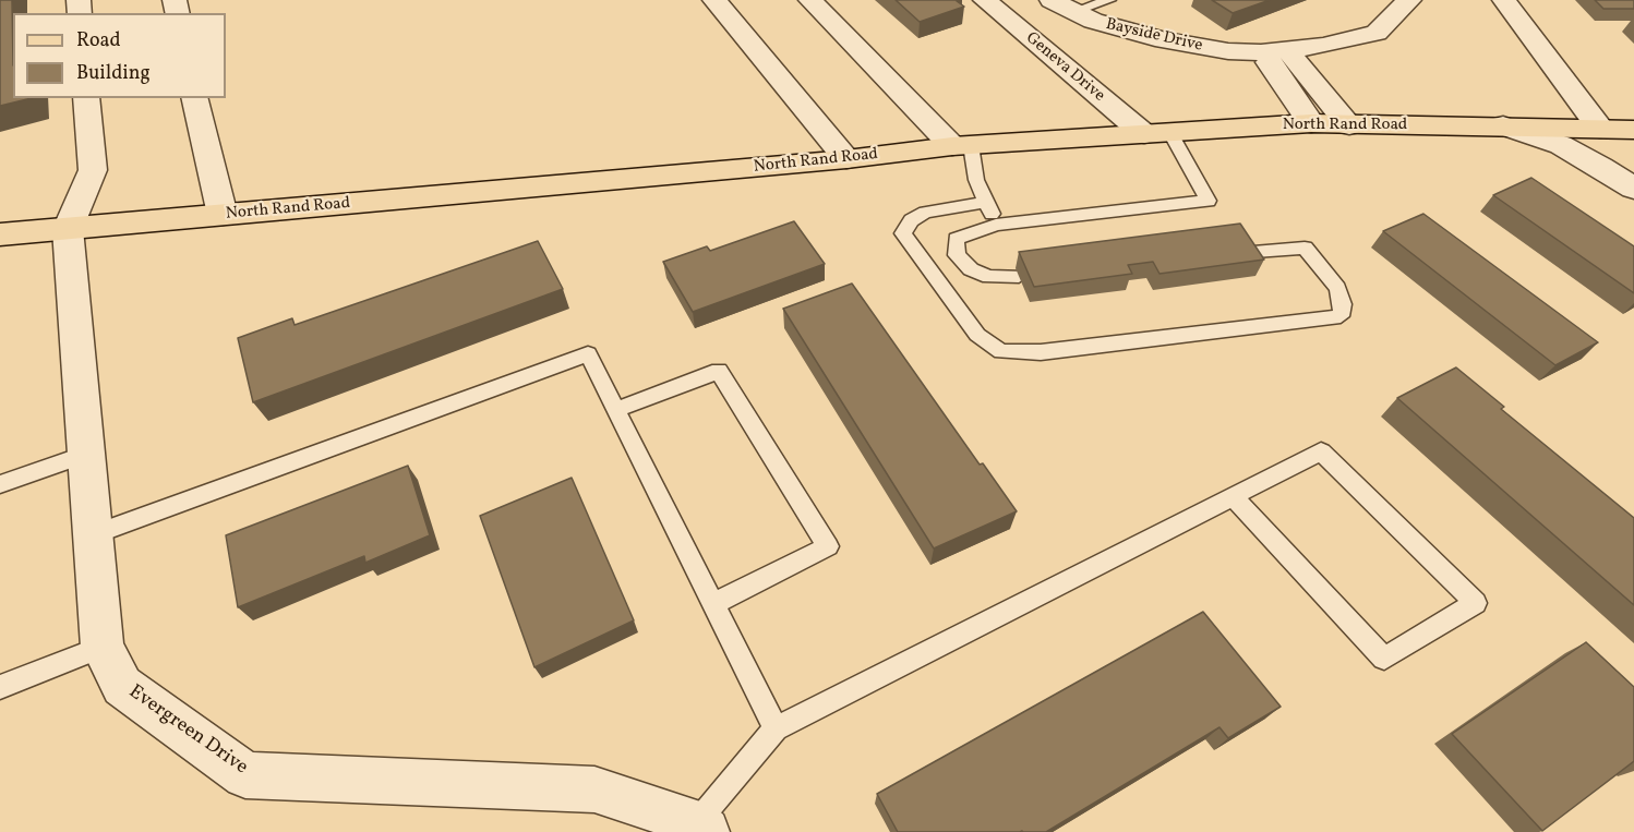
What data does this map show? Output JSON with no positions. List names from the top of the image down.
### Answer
{
  "streets": {
    "main road": ["North Rand Road"],
    "street": ["Bayside Drive", "Geneva Drive", "Evergreen Drive"]
  },
  "crossings": [
    ["Geneva Drive", "North Rand Road"],
    ["North Rand Road", "Evergreen Drive"]
  ],
  "legend": ["Road", "Building"]
}
